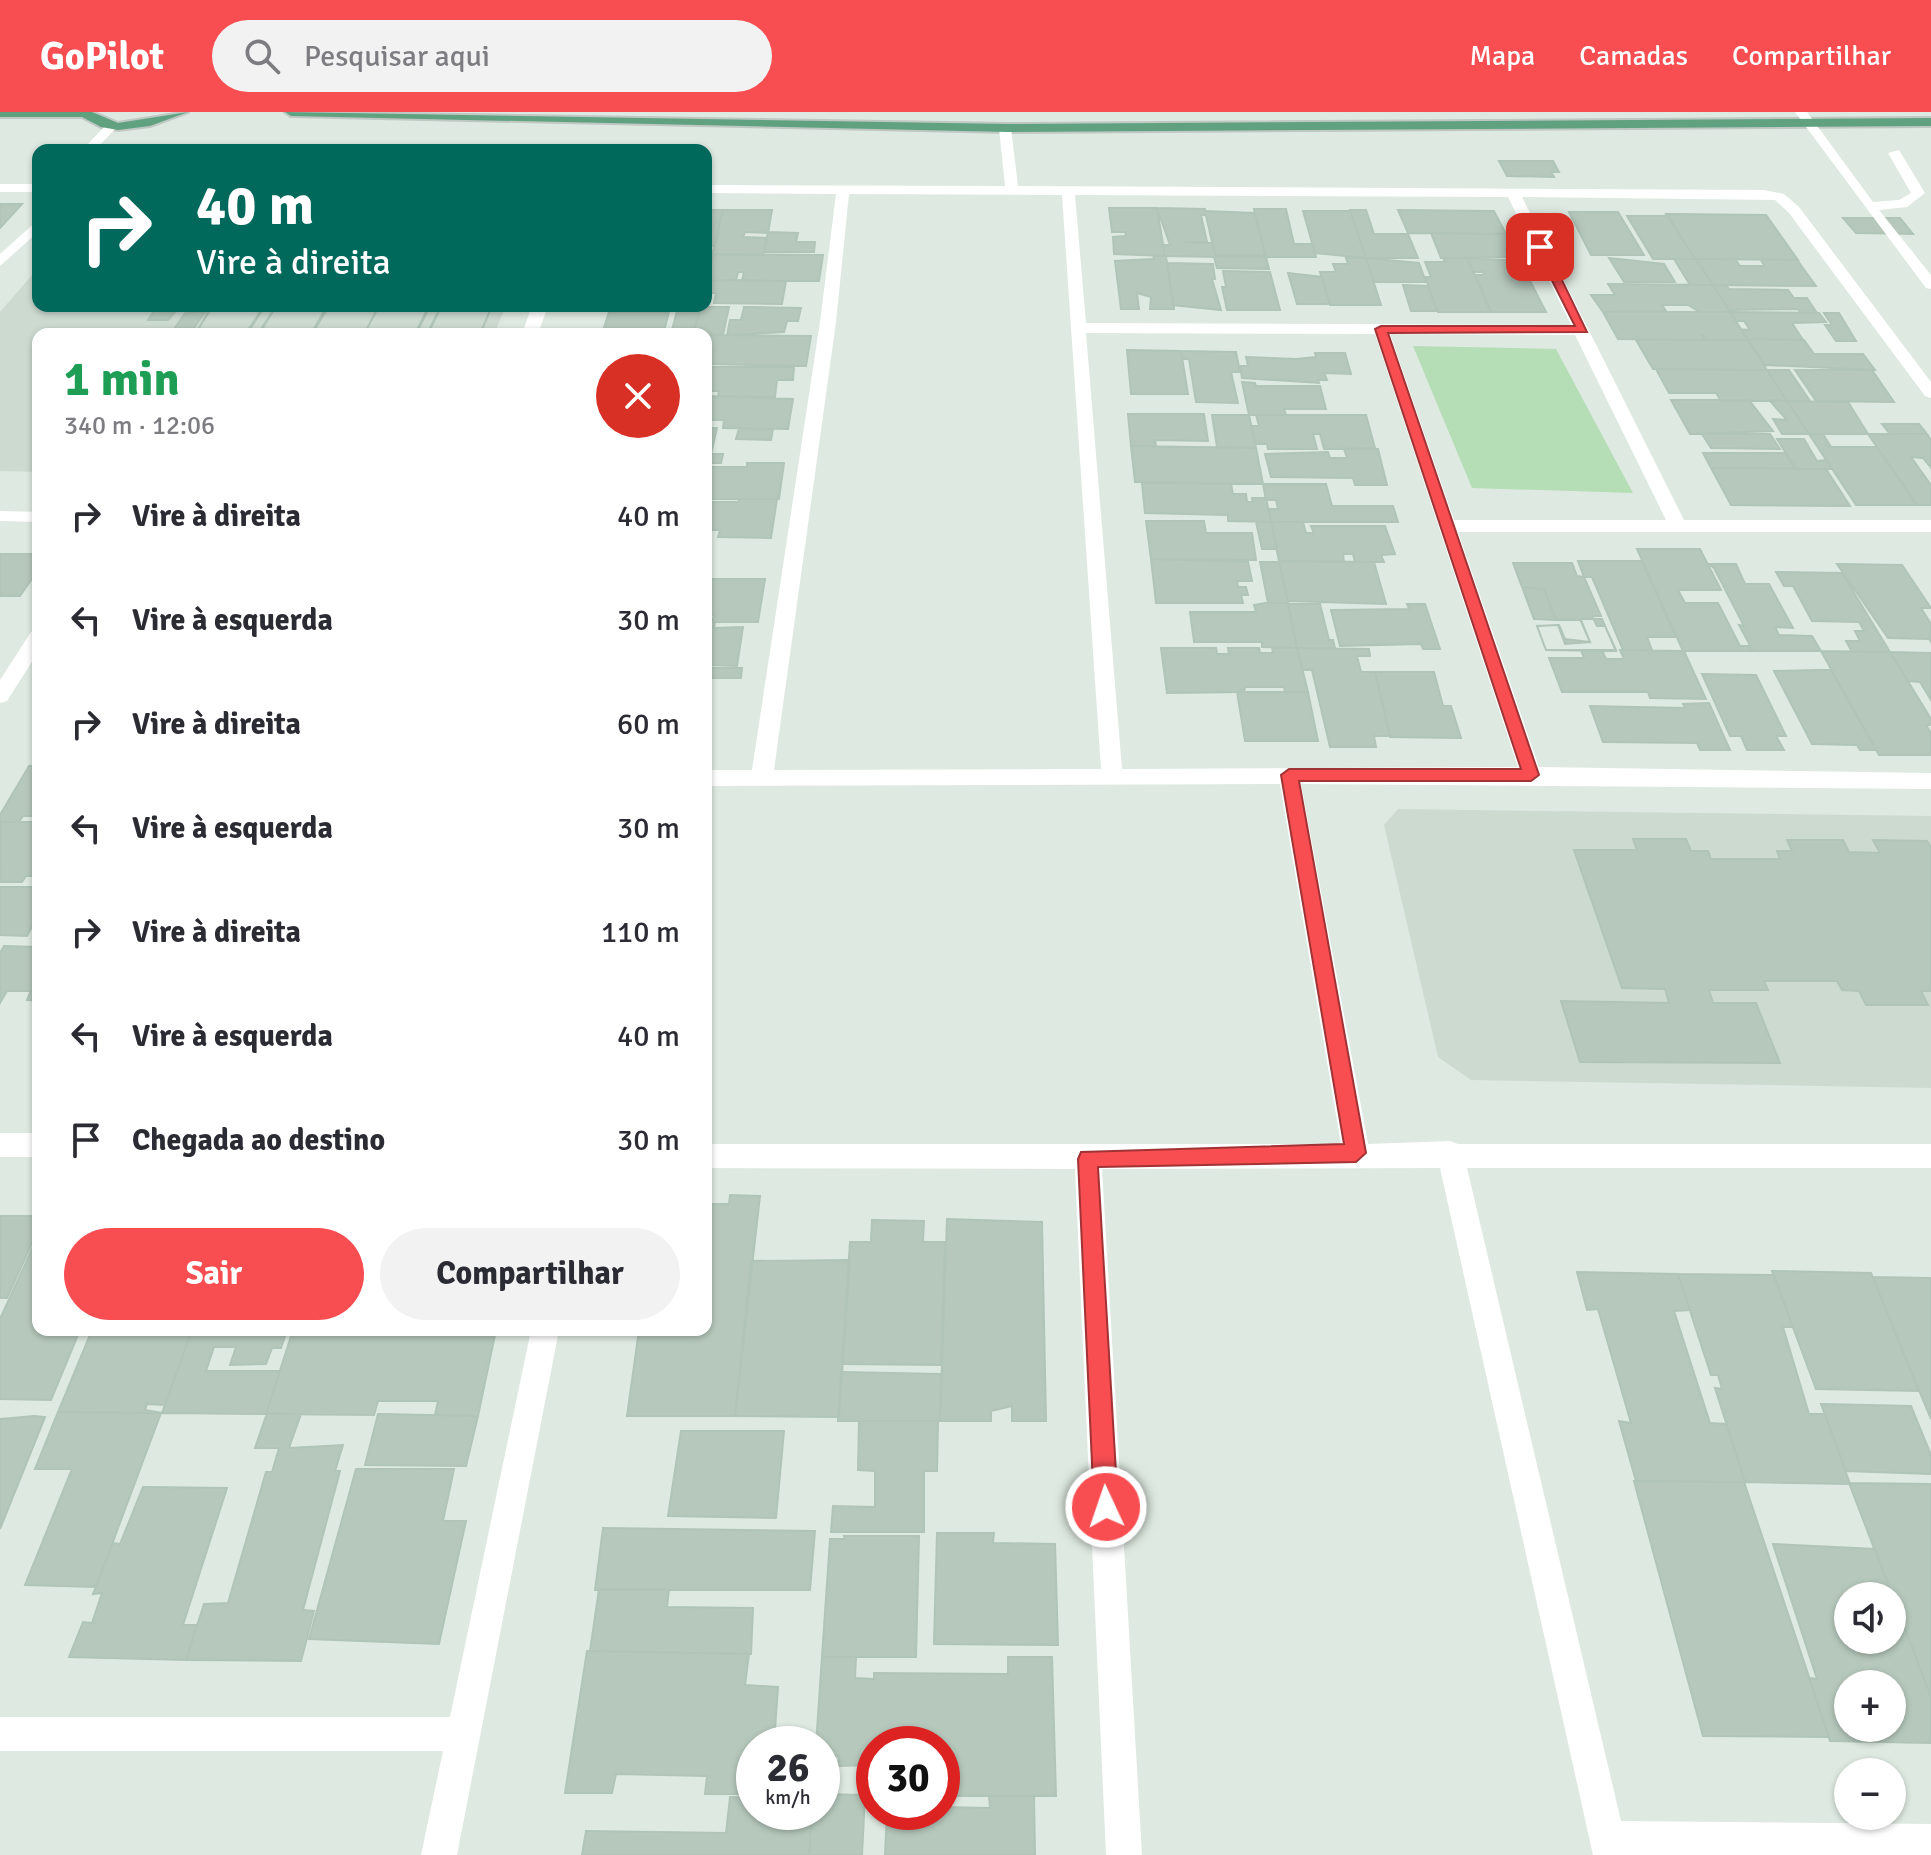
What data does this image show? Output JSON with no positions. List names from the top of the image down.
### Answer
{
  "page": {
    "header": "GoPilot",
    "search": "Pesquisar aqui",
    "nav": ["Mapa", "Camadas", "Compartilhar"],
    "turn": ["40 m", "Vire à direita"],
    "heading": ["1 min", "340 m · 12:06"],
    "list": [
      {
        "name": "Vire à direita",
        "value": "40 m"
      },
      {
        "name": "Vire à esquerda",
        "value": "30 m"
      },
      {
        "name": "Vire à direita",
        "value": "60 m"
      },
      {
        "name": "Vire à esquerda",
        "value": "30 m"
      },
      {
        "name": "Vire à direita",
        "value": "110 m"
      },
      {
        "name": "Vire à esquerda",
        "value": "40 m"
      },
      {
        "name": "Chegada ao destino",
        "value": "30 m"
      }
    ],
    "buttons": ["Sair", "Compartilhar"],
    "map_buttons": ["+", "−"],
    "speed": "26 km/h",
    "limit": "30"
  }
}
